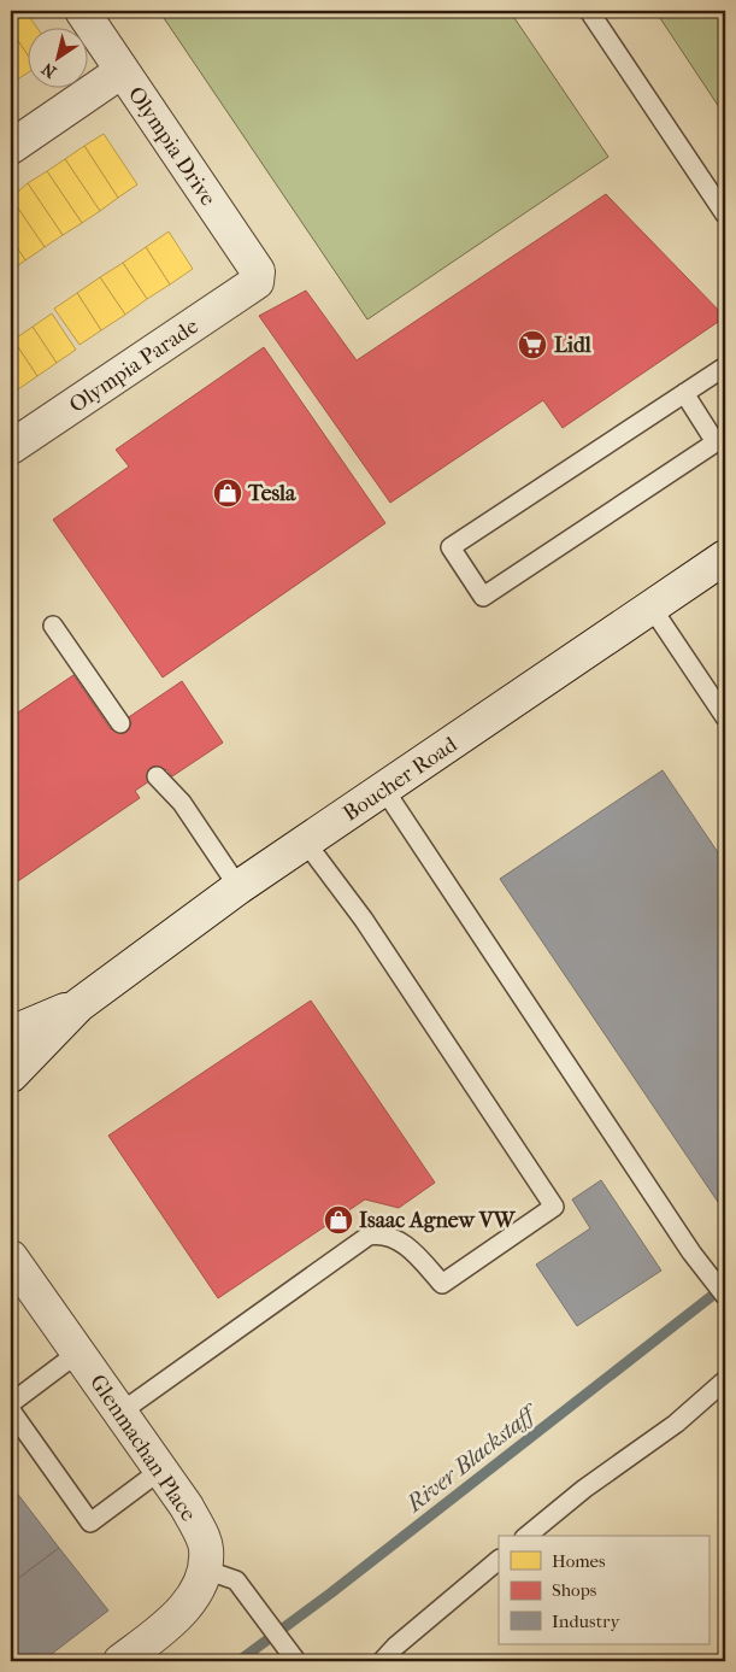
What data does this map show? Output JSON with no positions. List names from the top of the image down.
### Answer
{
  "streets": {
    "street": [
      "Olympia Drive",
      "Olympia Parade",
      "Boucher Road",
      "Glenmachan Place"
    ]
  },
  "crossings": [
    ["Olympia Drive", "Olympia Parade"]
  ],
  "water": ["River Blackstaff"],
  "places": {
    "supermarket": ["Lidl"],
    "shop": ["Tesla", "Isaac Agnew VW"]
  },
  "legend": ["Homes", "Shops", "Industry"],
  "north": "bottom left"
}
